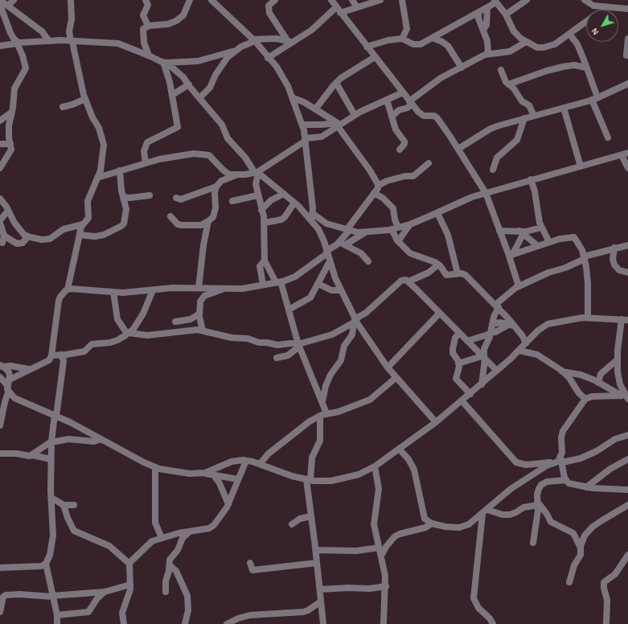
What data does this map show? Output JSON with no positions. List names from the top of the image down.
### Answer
{
  "north": "bottom left"
}
